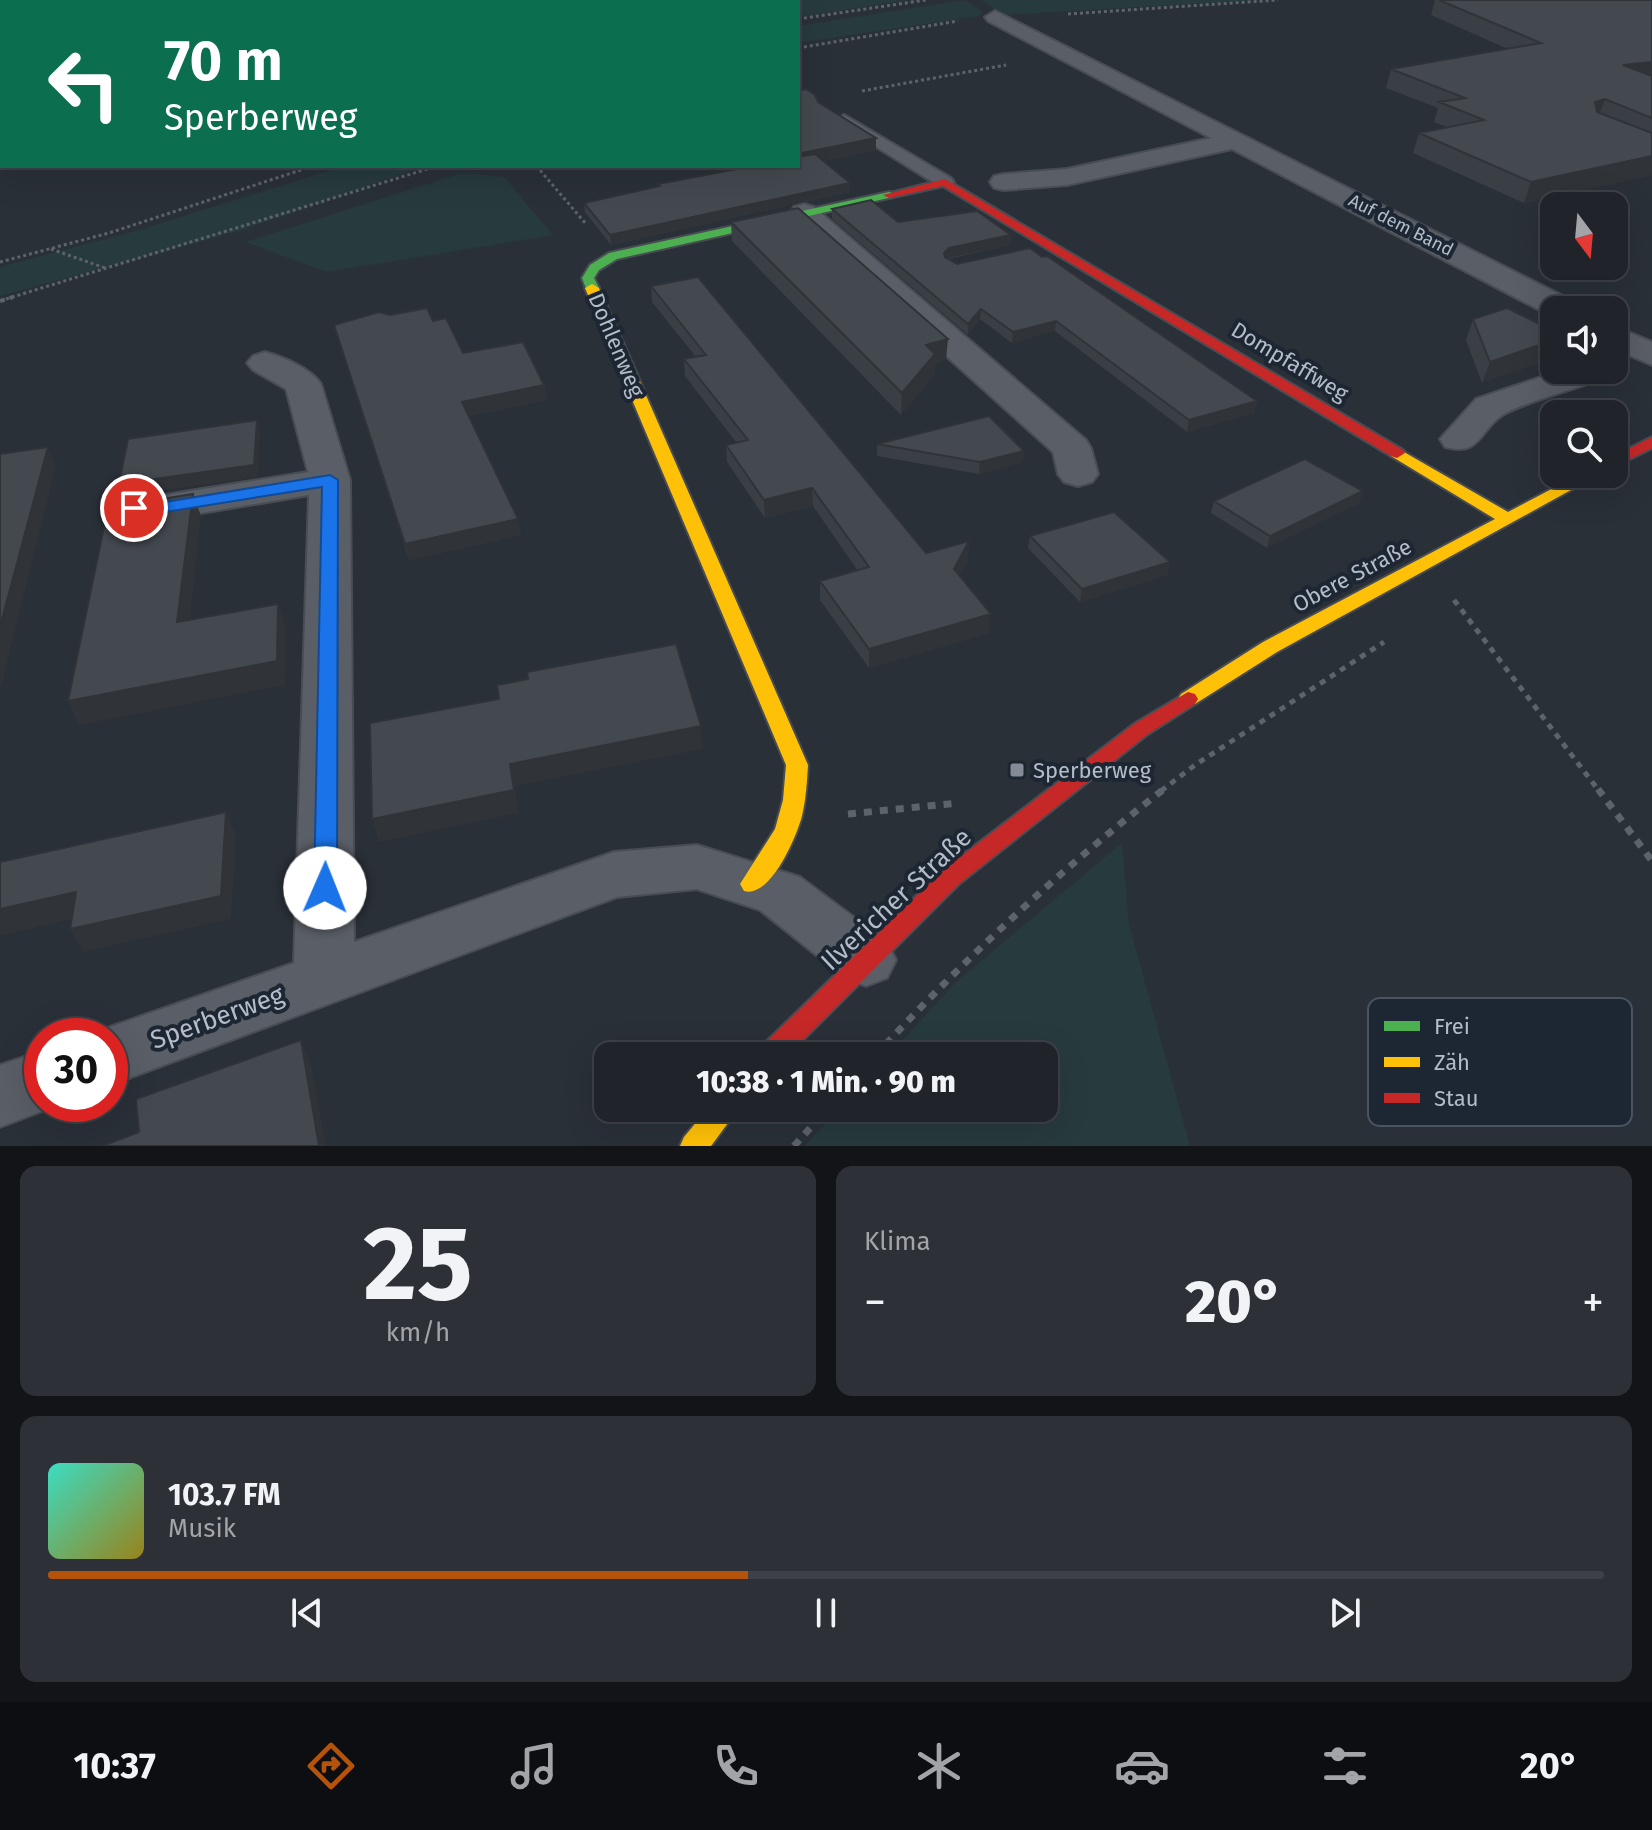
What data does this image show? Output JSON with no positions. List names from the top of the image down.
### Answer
{
  "streets": {
    "street": [
      "Auf dem Band",
      "Dohlenweg",
      "Dompfaffweg",
      "Obere Straße",
      "Ilvericher Straße",
      "Sperberweg"
    ]
  },
  "crossings": [
    ["Dohlenweg", "Sperberweg"],
    ["Dompfaffweg", "Obere Straße"],
    ["Obere Straße", "Ilvericher Straße"],
    ["Ilvericher Straße", "Sperberweg"]
  ],
  "places": {
    "transit": ["Sperberweg"]
  },
  "legend": ["Frei", "Zäh", "Stau"],
  "north": "bottom",
  "page": {
    "turn": ["70 m", "Sperberweg"],
    "limit": "30",
    "trip": "10:38 · 1 Min. · 90 m",
    "tile": [
      ["25", "km/h"],
      "Klima"
    ],
    "heat": ["−", "20°", "+"],
    "song": ["103.7 FM", "Musik"],
    "tabs": ["10:37", "20°"]
  }
}
